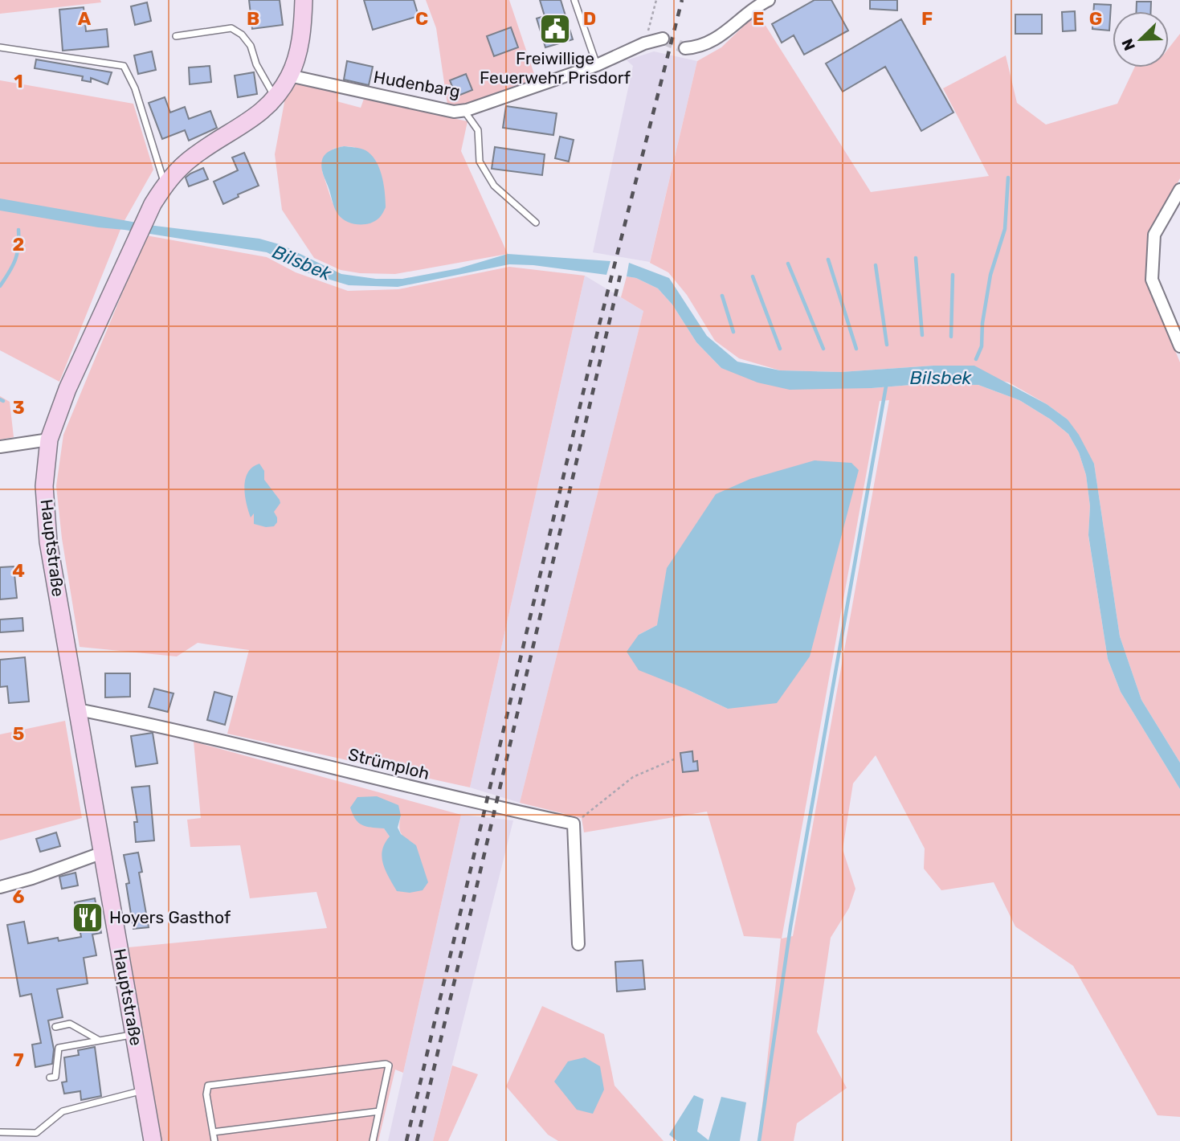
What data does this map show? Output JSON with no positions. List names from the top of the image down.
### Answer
{
  "streets": {
    "main road": ["Hauptstraße"],
    "street": ["Hudenbarg", "Strümploh"]
  },
  "crossings": [
    ["Hudenbarg", "Hauptstraße"],
    ["Hauptstraße", "Strümploh"]
  ],
  "water": ["Bilsbek"],
  "places": {
    "public building": ["Freiwillige Feuerwehr Prisdorf"],
    "restaurant": ["Hoyers Gasthof"]
  },
  "north": "bottom left",
  "grid": {
    "columns": [
      "A",
      "B",
      "C",
      "D",
      "E",
      "F",
      "G"
    ],
    "rows": [
      "1",
      "2",
      "3",
      "4",
      "5",
      "6",
      "7"
    ]
  }
}
